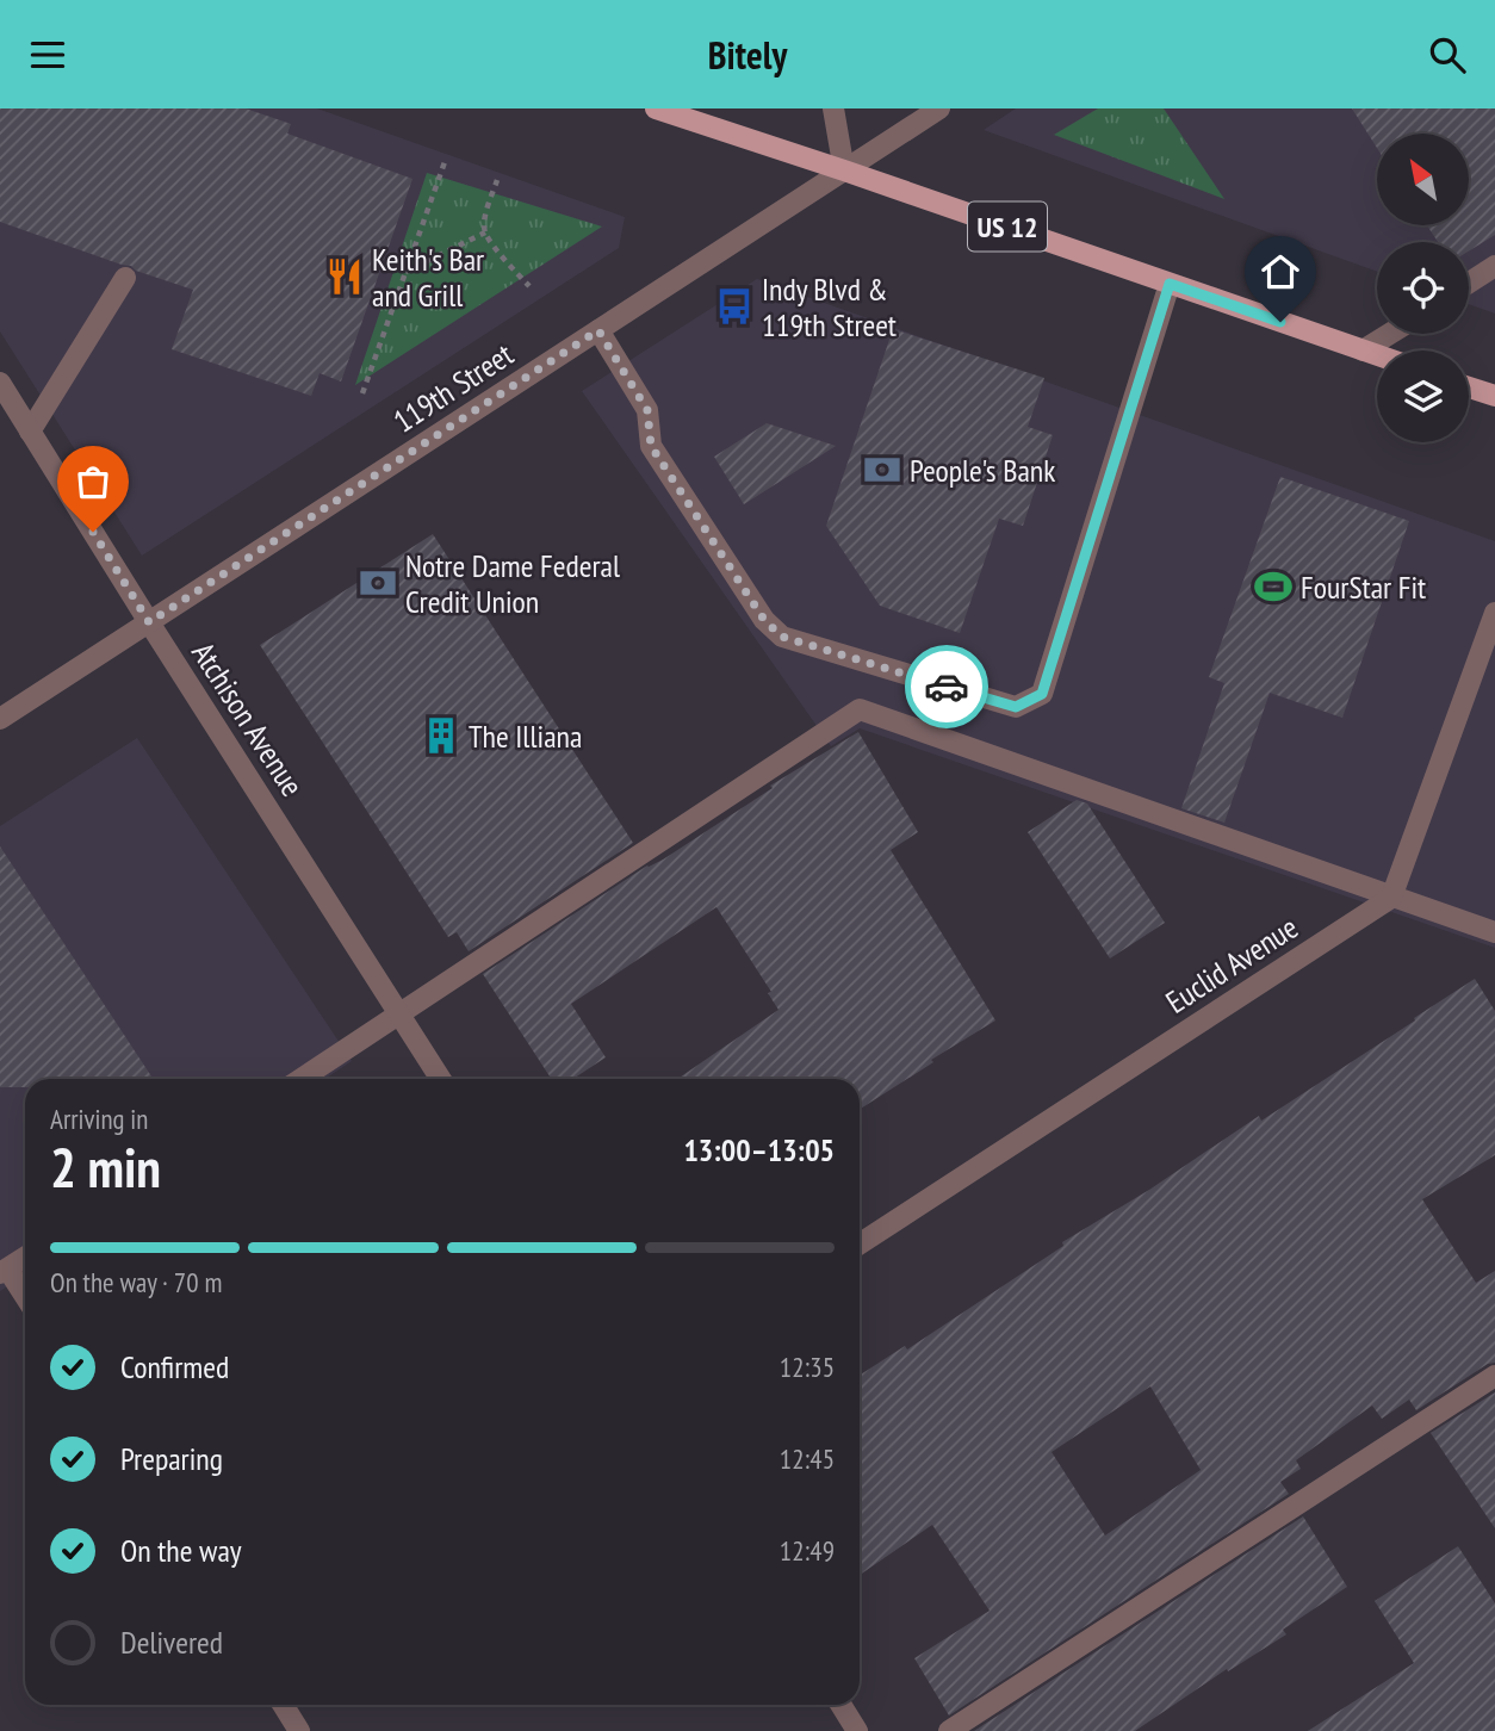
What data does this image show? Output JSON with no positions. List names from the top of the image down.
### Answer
{
  "streets": {
    "main road": ["US 12"],
    "street": ["119th Street", "Atchison Avenue", "Euclid Avenue"]
  },
  "crossings": [
    ["US 12", "119th Street"],
    ["119th Street", "Atchison Avenue"]
  ],
  "places": {
    "restaurant": ["Keith's Bar and Grill"],
    "bus stop": ["Indy Blvd & 119th Street"],
    "bank": ["People's Bank", "Notre Dame Federal Credit Union"],
    "sports": ["FourStar Fit"],
    "building": ["The Illiana"]
  },
  "north": "top left",
  "page": {
    "header": "Bitely",
    "heading": ["2 min", "Arriving in", "13:00–13:05"],
    "bar": "On the way · 70 m",
    "list": [
      ["Confirmed", "12:35"],
      ["Preparing", "12:45"],
      ["On the way", "12:49"],
      "Delivered"
    ]
  }
}
